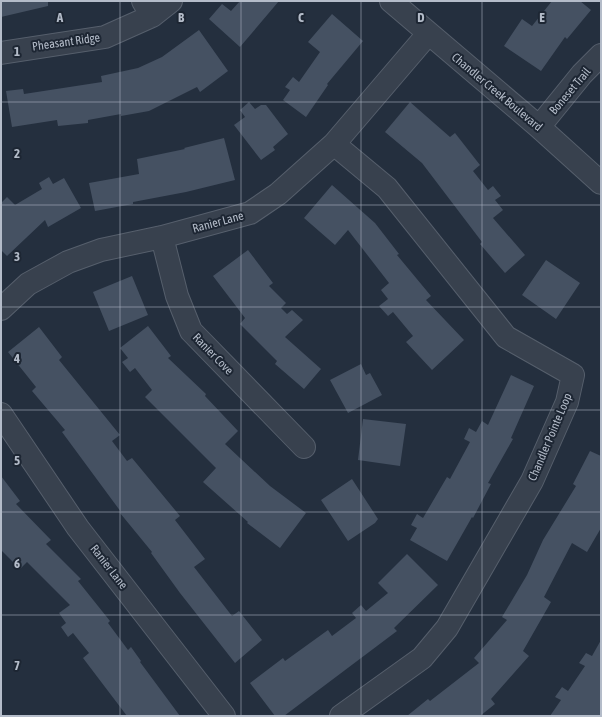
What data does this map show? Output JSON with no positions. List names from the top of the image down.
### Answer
{
  "streets": {
    "street": [
      "Pheasant Ridge",
      "Boneset Trail",
      "Chandler Creek Boulevard",
      "Ranier Lane",
      "Ranier Cove",
      "Chandler Pointe Loop"
    ]
  },
  "crossings": [
    ["Boneset Trail", "Chandler Creek Boulevard"],
    ["Chandler Creek Boulevard", "Ranier Lane"],
    ["Ranier Lane", "Ranier Cove"],
    ["Ranier Lane", "Chandler Pointe Loop"]
  ],
  "grid": {
    "columns": [
      "A",
      "B",
      "C",
      "D",
      "E"
    ],
    "rows": [
      "1",
      "2",
      "3",
      "4",
      "5",
      "6",
      "7"
    ]
  }
}
